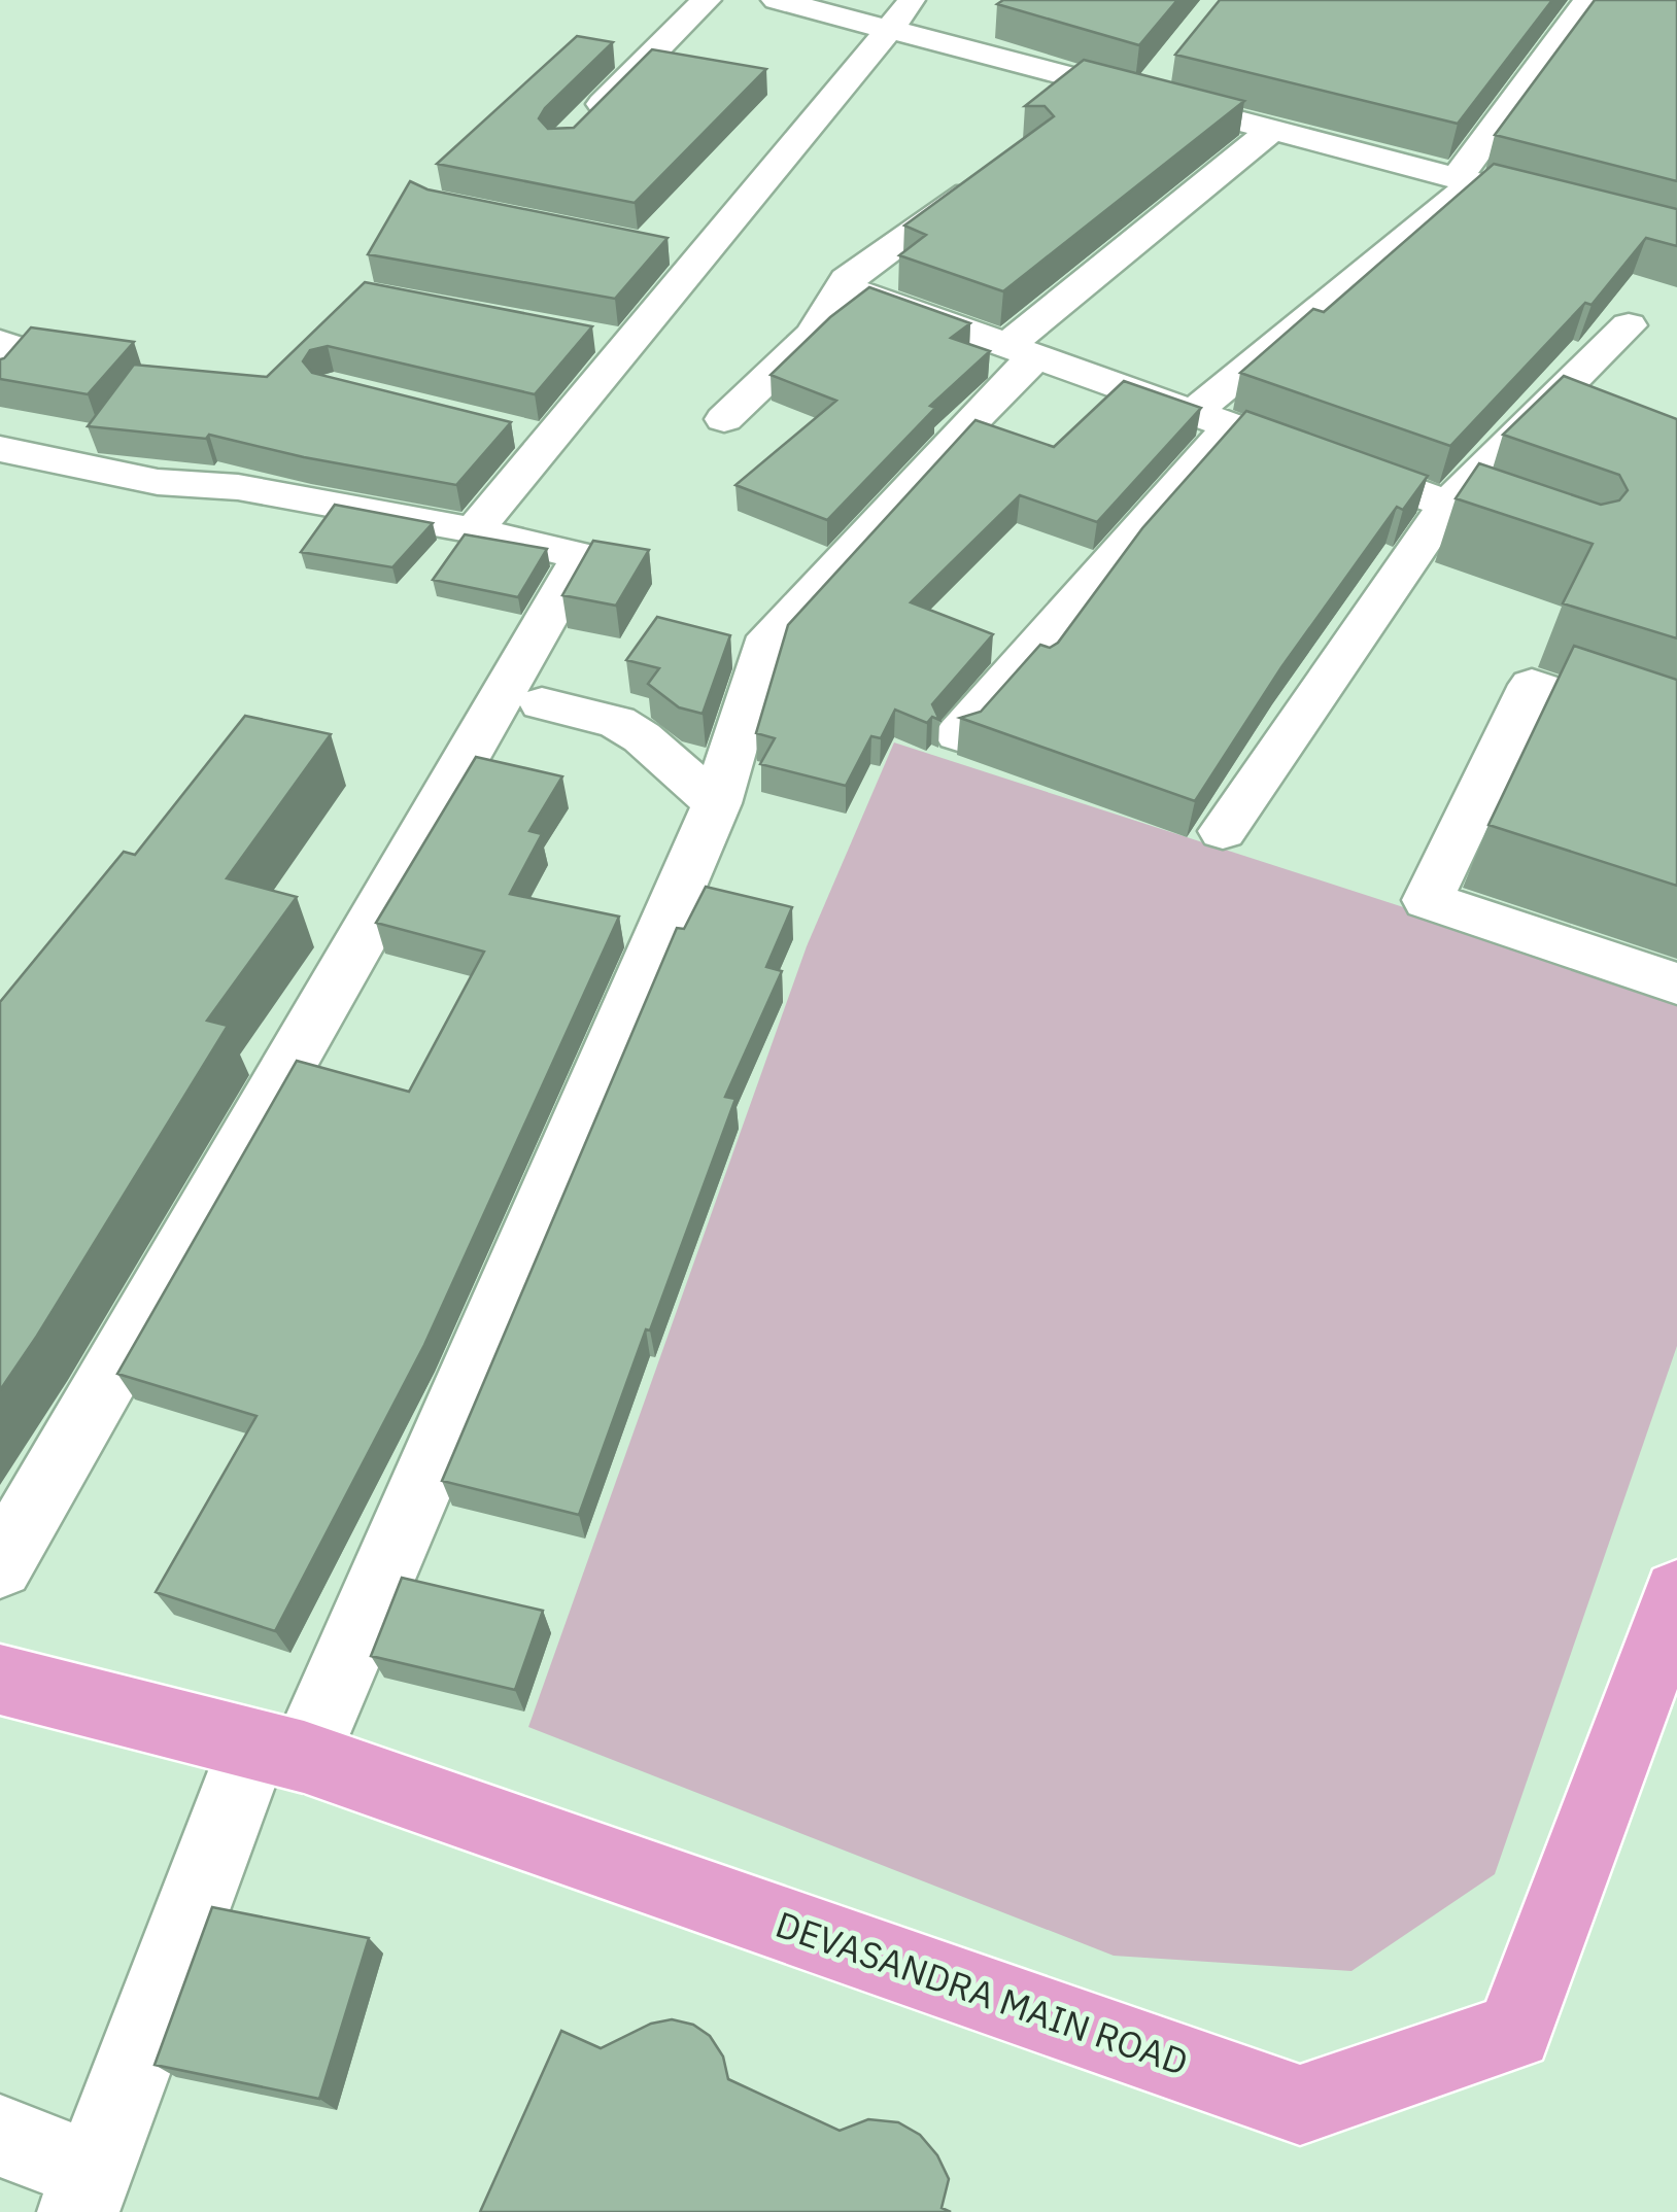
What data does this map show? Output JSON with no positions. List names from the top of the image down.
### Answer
{
  "streets": {
    "main road": ["DEVASANDRA MAIN ROAD"]
  }
}
